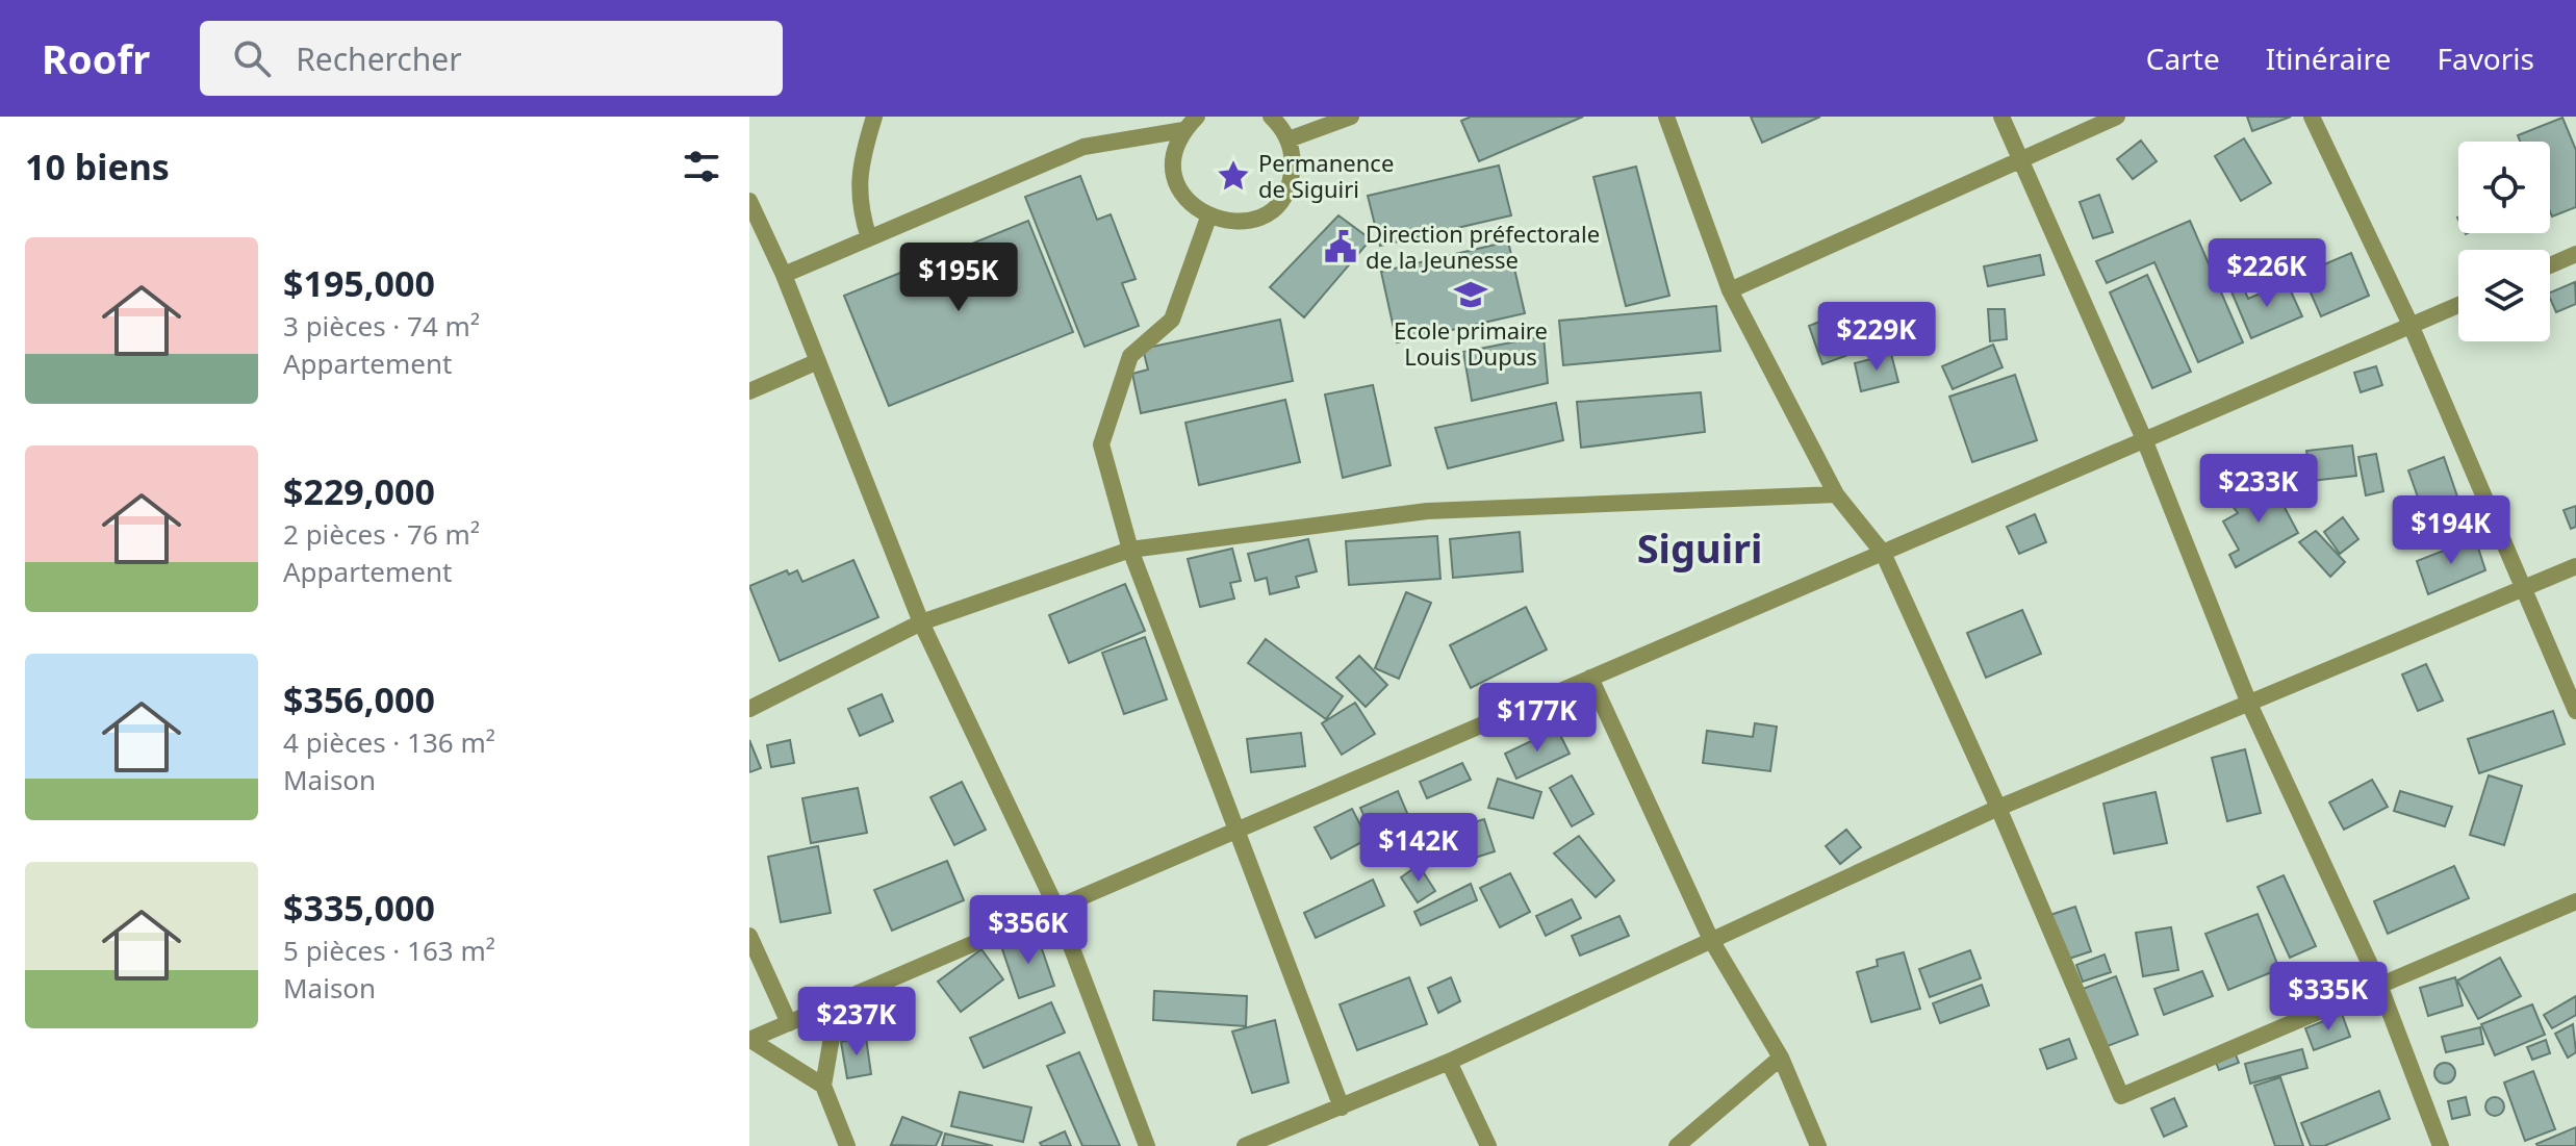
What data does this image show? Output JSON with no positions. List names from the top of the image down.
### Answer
{
  "districts": ["Siguiri"],
  "places": {
    "place": ["Permanence de Siguiri"],
    "public building": ["Direction préfectorale de la Jeunesse"],
    "school or university": ["Ecole primaire Louis Dupus"]
  },
  "page": {
    "header": "Roofr",
    "search": "Rechercher",
    "nav": ["Carte", "Itinéraire", "Favoris"],
    "heading": "10 biens",
    "list": [
      {
        "name": "$195,000",
        "note": "3 pièces · 74 m² · Appartement"
      },
      {
        "name": "$229,000",
        "note": "2 pièces · 76 m² · Appartement"
      },
      {
        "name": "$356,000",
        "note": "4 pièces · 136 m² · Maison"
      },
      {
        "name": "$335,000",
        "note": "5 pièces · 163 m² · Maison"
      }
    ],
    "price": [
      "$226K",
      "$195K",
      "$229K",
      "$233K",
      "$194K",
      "$177K",
      "$142K",
      "$356K",
      "$335K",
      "$237K"
    ]
  }
}
